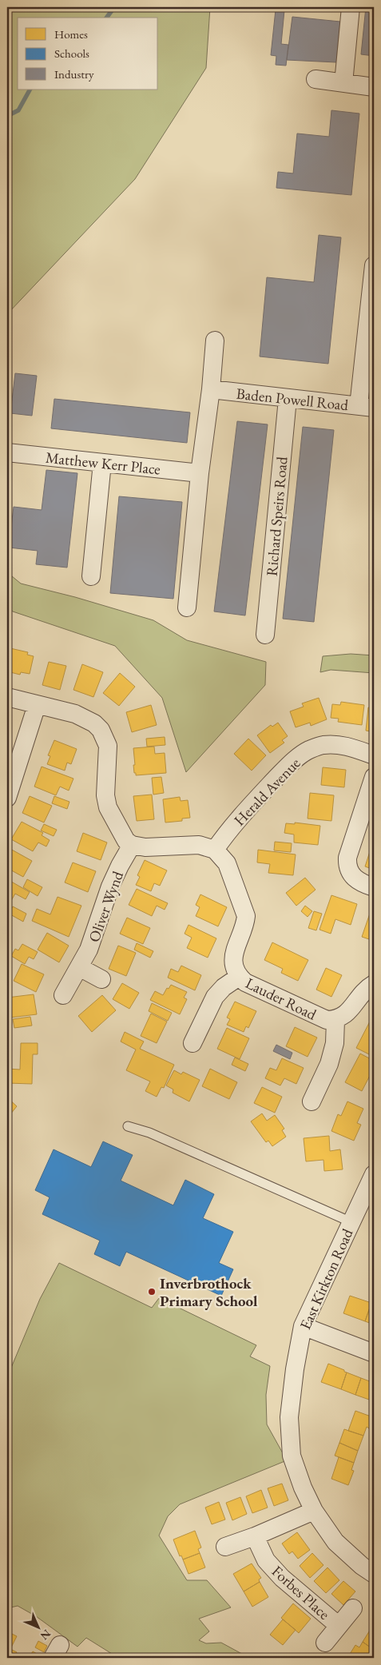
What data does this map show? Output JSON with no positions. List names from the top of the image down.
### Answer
{
  "streets": {
    "street": [
      "Baden Powell Road",
      "Matthew Kerr Place",
      "Richard Speirs Road",
      "Herald Avenue",
      "Oliver Wynd",
      "Lauder Road",
      "East Kirkton Road",
      "Forbes Place"
    ]
  },
  "crossings": [
    ["Baden Powell Road", "Richard Speirs Road"],
    ["Herald Avenue", "Lauder Road"]
  ],
  "places": ["Inverbrothock Primary School"],
  "legend": ["Homes", "Schools", "Industry"],
  "north": "bottom right"
}
